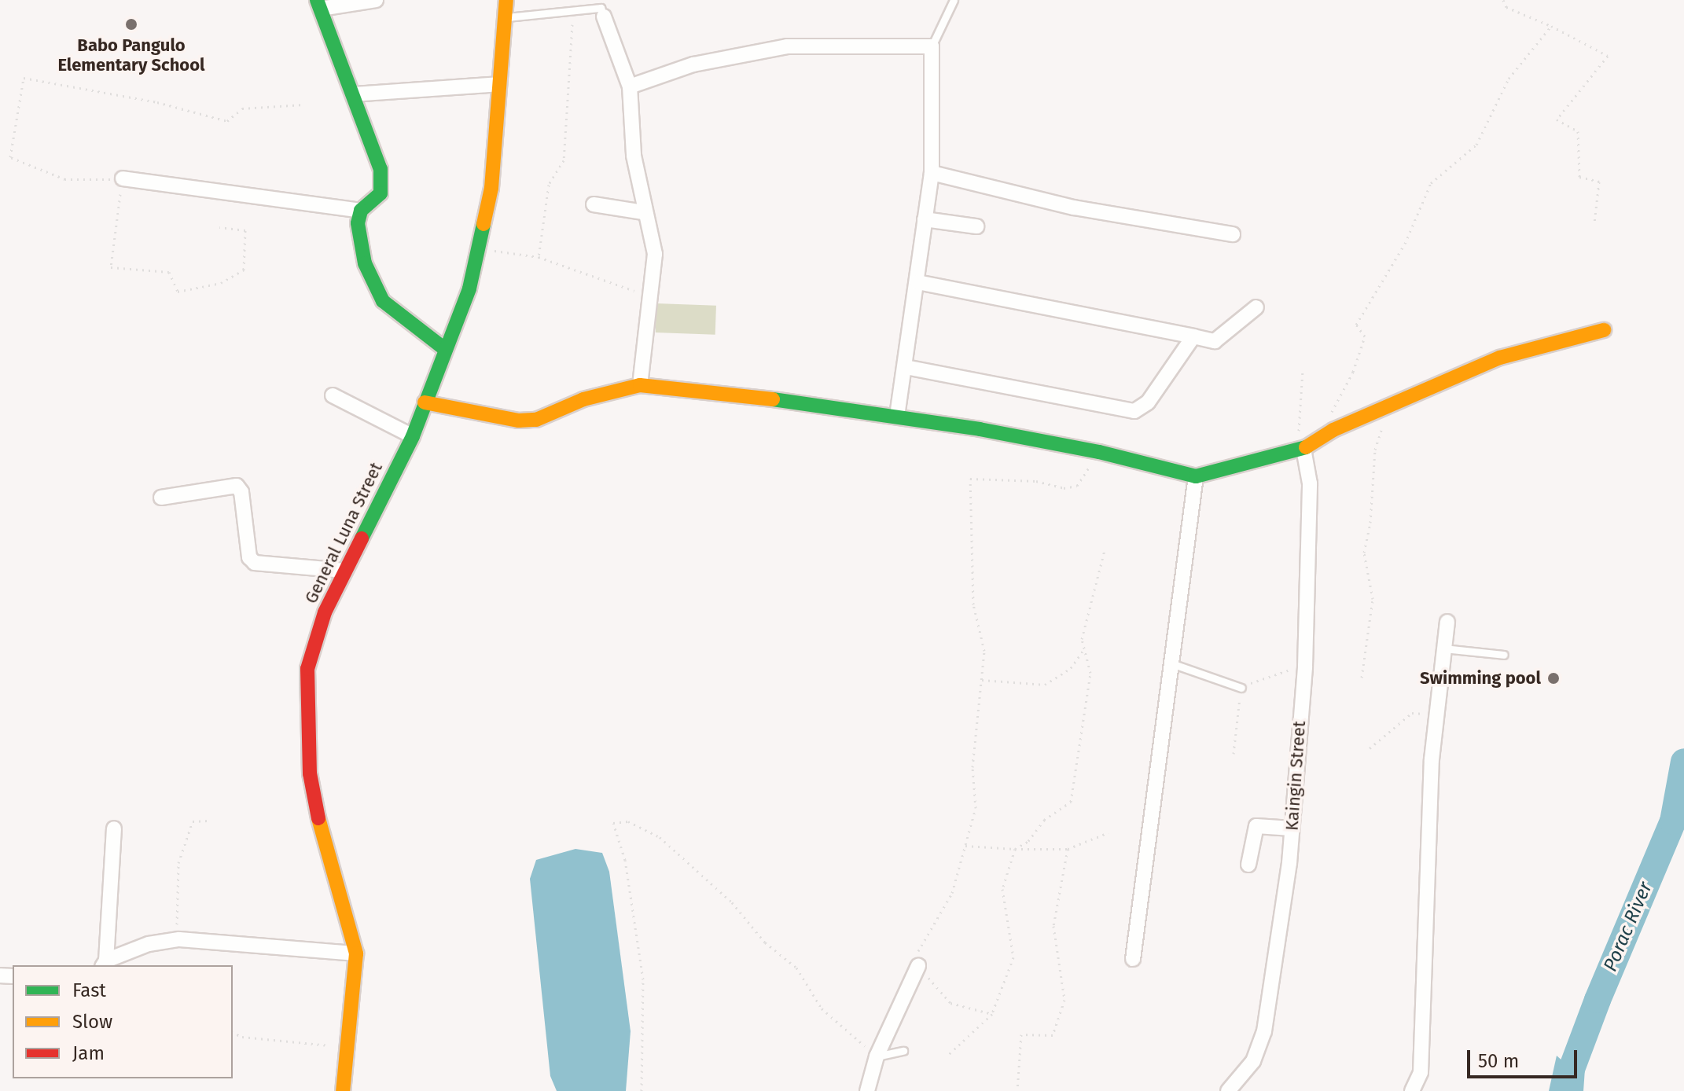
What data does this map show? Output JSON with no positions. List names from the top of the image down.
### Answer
{
  "streets": {
    "street": ["General Luna Street", "Kaingin Street"]
  },
  "water": ["Porac River"],
  "places": ["Babo Pangulo Elementary School", "Swimming pool"],
  "legend": ["Fast", "Slow", "Jam"],
  "scale_bar": "50 m"
}
